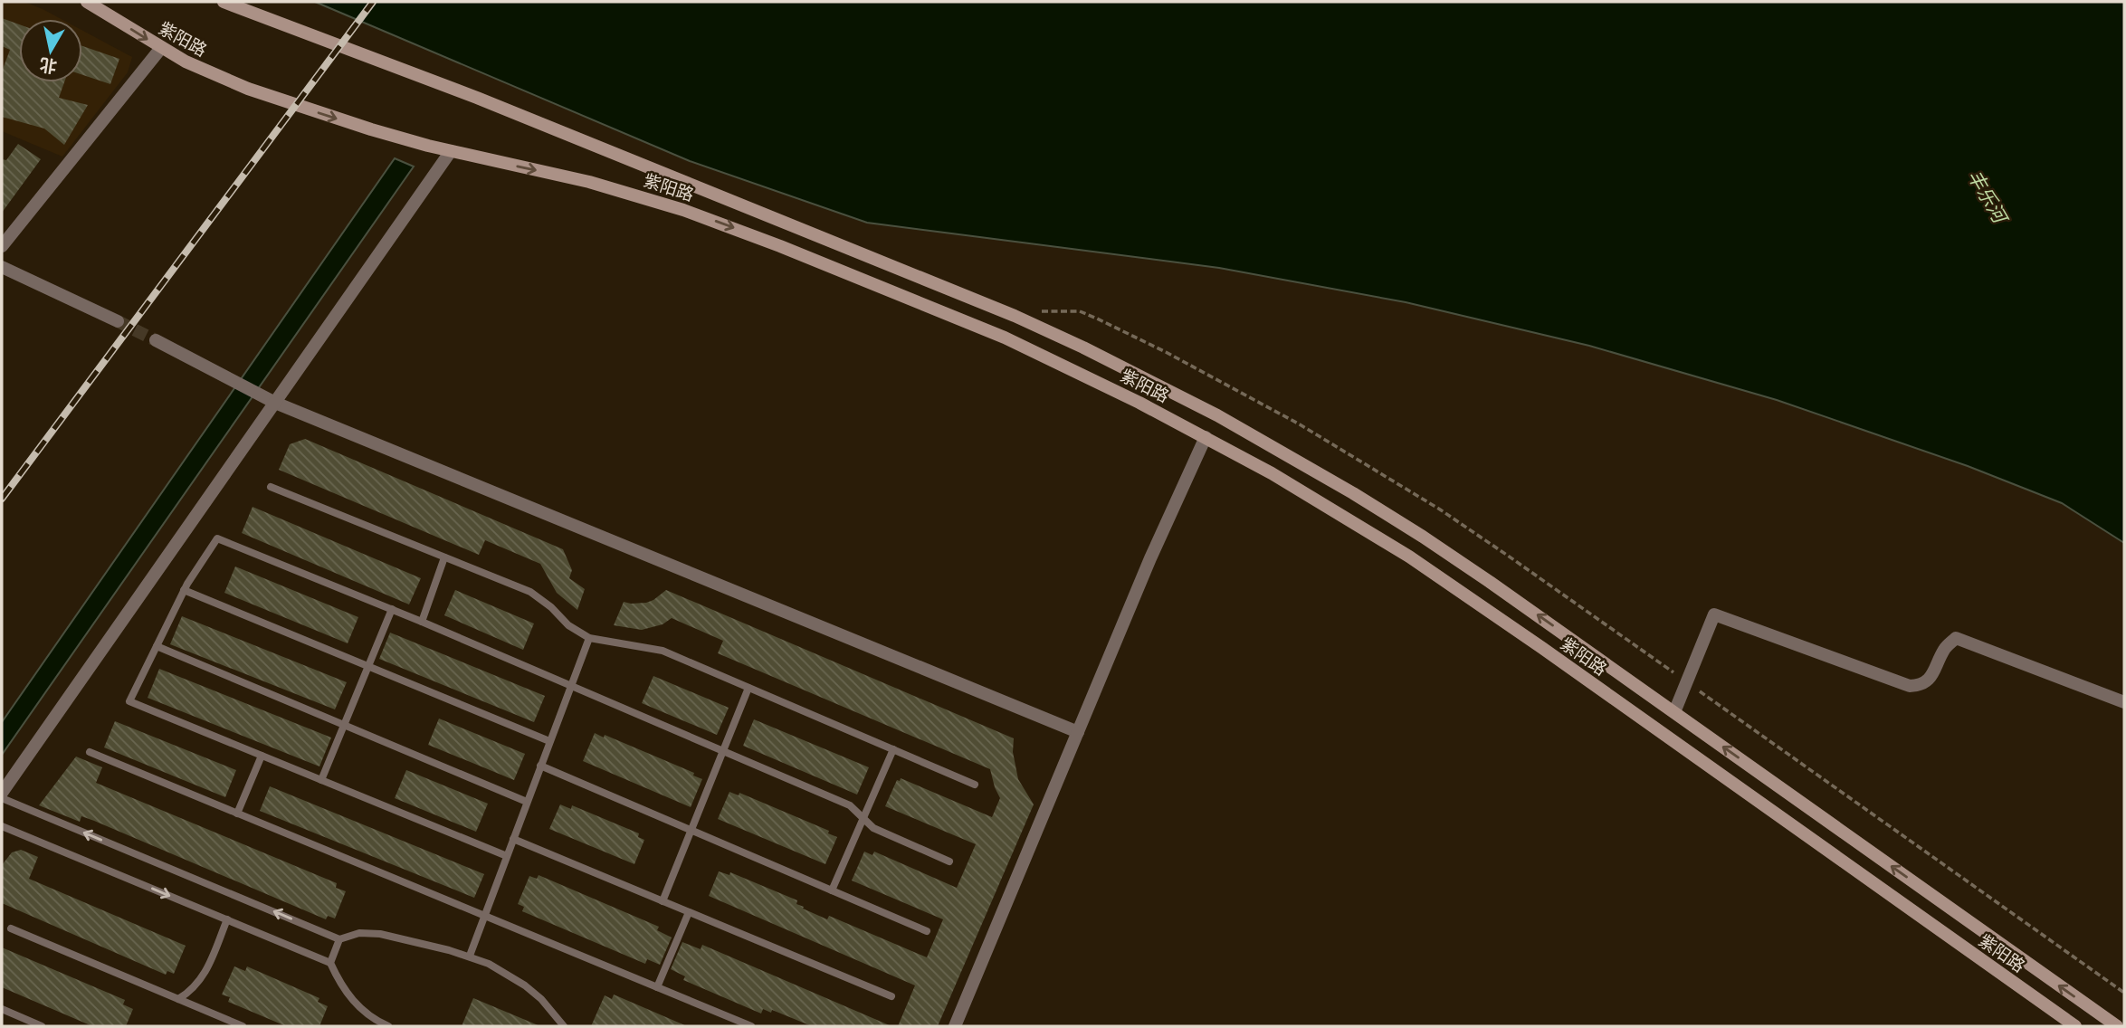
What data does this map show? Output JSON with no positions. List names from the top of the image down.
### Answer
{
  "streets": {
    "main road": ["紫阳路"]
  },
  "water": ["丰乐河"],
  "north": "bottom"
}
